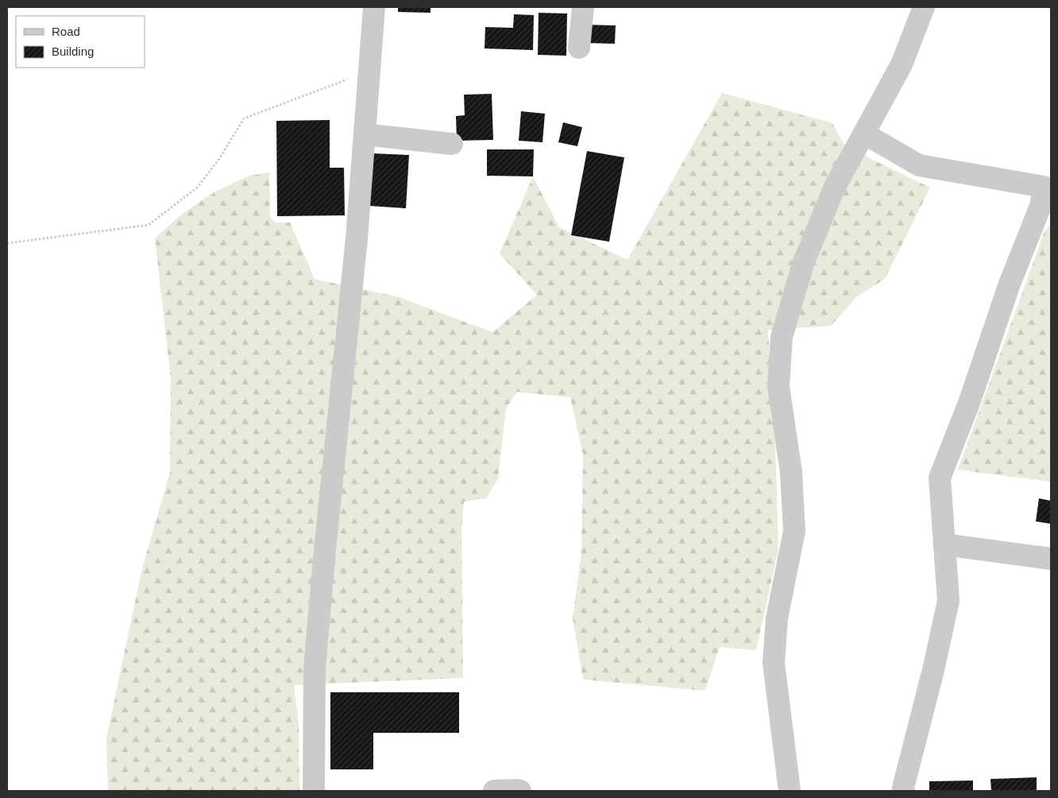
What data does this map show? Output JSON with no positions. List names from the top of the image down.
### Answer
{
  "legend": ["Road", "Building"]
}
